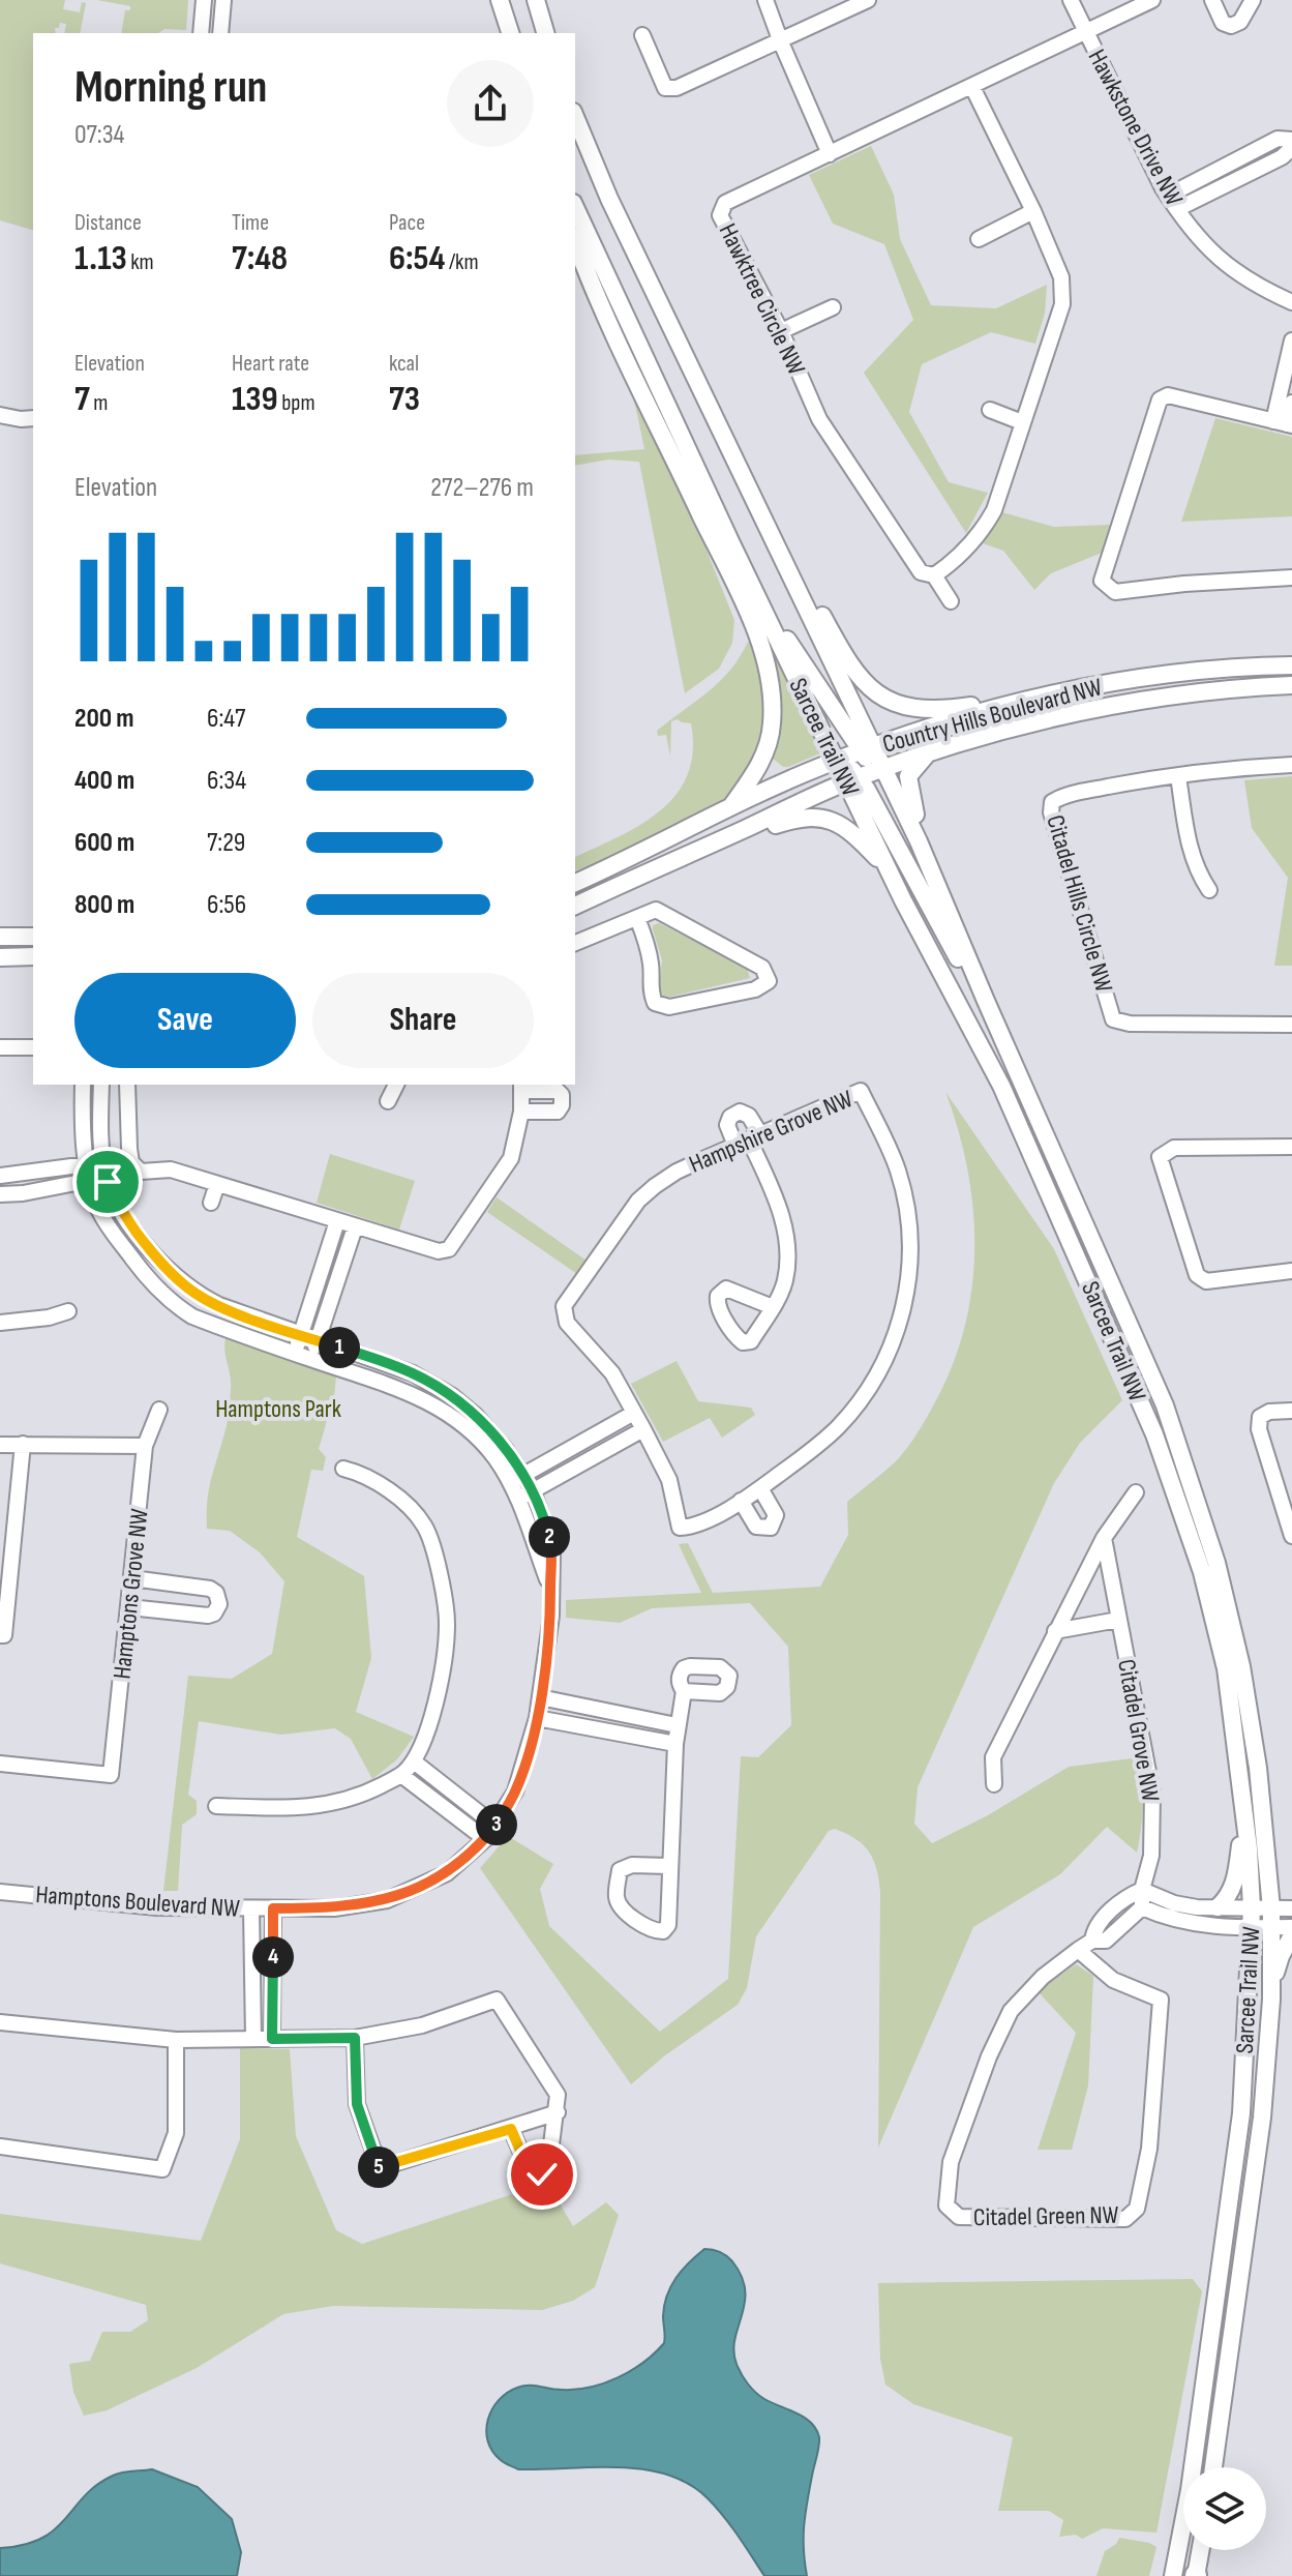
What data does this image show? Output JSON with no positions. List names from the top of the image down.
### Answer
{
  "streets": {
    "main road": ["Country Hills Boulevard NW", "Sarcee Trail NW"],
    "street": [
      "Hawkstone Drive NW",
      "Hawktree Circle NW",
      "Citadel Hills Circle NW",
      "Hampshire Grove NW",
      "Hamptons Grove NW",
      "Citadel Grove NW",
      "Hamptons Boulevard NW",
      "Citadel Green NW"
    ]
  },
  "crossings": [
    ["Hawkstone Drive NW", "Hawktree Circle NW"],
    ["Country Hills Boulevard NW", "Sarcee Trail NW"],
    ["Citadel Grove NW", "Citadel Green NW"]
  ],
  "parks": ["Hamptons Park"],
  "page": {
    "heading": ["Morning run", "07:34"],
    "stats": [
      ["Distance", "1.13 km"],
      ["Time", "7:48"],
      ["Pace", "6:54 /km"],
      ["Elevation", "7 m"],
      ["Heart rate", "139 bpm"],
      ["kcal", "73"]
    ],
    "chart": ["Elevation", "272–276 m"],
    "list": [
      {
        "name": "200 m",
        "note": "6:47"
      },
      {
        "name": "400 m",
        "note": "6:34"
      },
      {
        "name": "600 m",
        "note": "7:29"
      },
      {
        "name": "800 m",
        "note": "6:56"
      }
    ],
    "buttons": ["Save", "Share"],
    "pins": [
      "1",
      "2",
      "3",
      "4",
      "5"
    ]
  }
}
